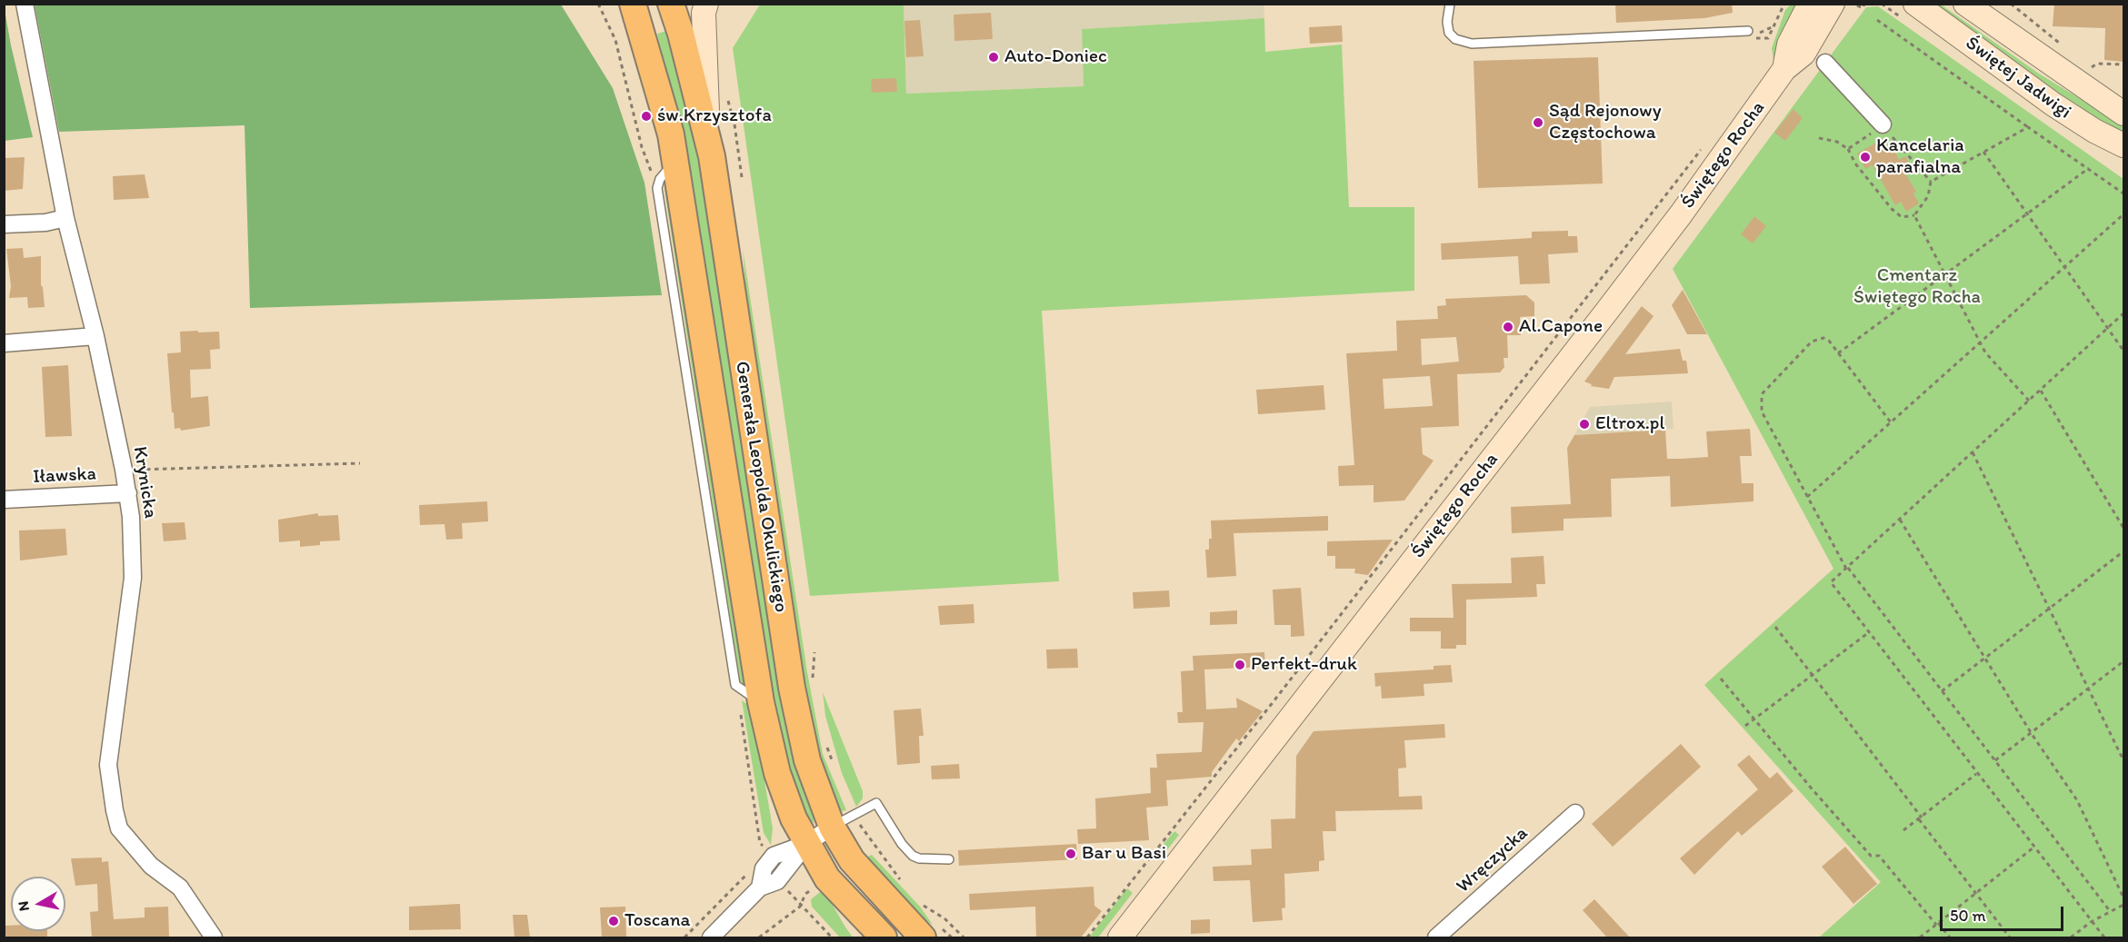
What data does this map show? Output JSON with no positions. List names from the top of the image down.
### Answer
{
  "streets": {
    "main road": ["Generała Leopolda Okulickiego"],
    "street": [
      "Świętej Jadwigi",
      "Świętego Rocha",
      "Iławska",
      "Krynicka",
      "Wręczycka"
    ]
  },
  "crossings": [
    ["Iławska", "Krynicka"]
  ],
  "parks": ["Cmentarz Świętego Rocha"],
  "places": [
    "Auto-Doniec",
    "św.Krzysztofa",
    "Sąd Rejonowy Częstochowa",
    "Kancelaria parafialna",
    "Al.Capone",
    "Eltrox.pl",
    "Perfekt-druk",
    "Bar u Basi",
    "Toscana"
  ],
  "scale_bar": "50 m",
  "north": "left"
}
